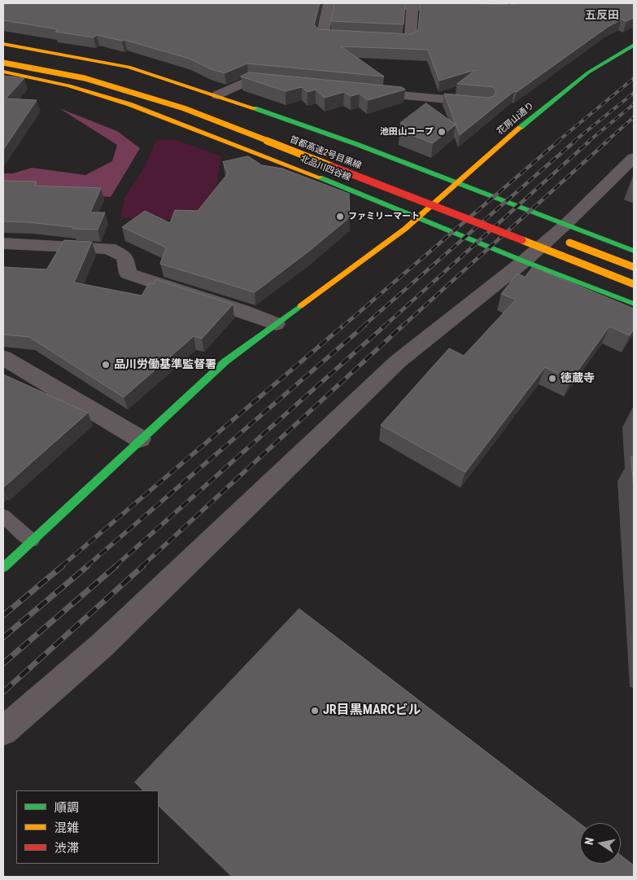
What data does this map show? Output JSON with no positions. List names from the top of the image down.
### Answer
{
  "streets": {
    "main road": ["花房山通り", "首都高速2号目黒線", "北品川四谷線"]
  },
  "crossings": [
    ["花房山通り", "北品川四谷線"]
  ],
  "districts": ["五反田"],
  "places": [
    "池田山コープ",
    "ファミリーマート",
    "品川労働基準監督署",
    "徳蔵寺",
    "JR目黒MARCビル"
  ],
  "legend": ["順調", "混雑", "渋滞"],
  "north": "left"
}
